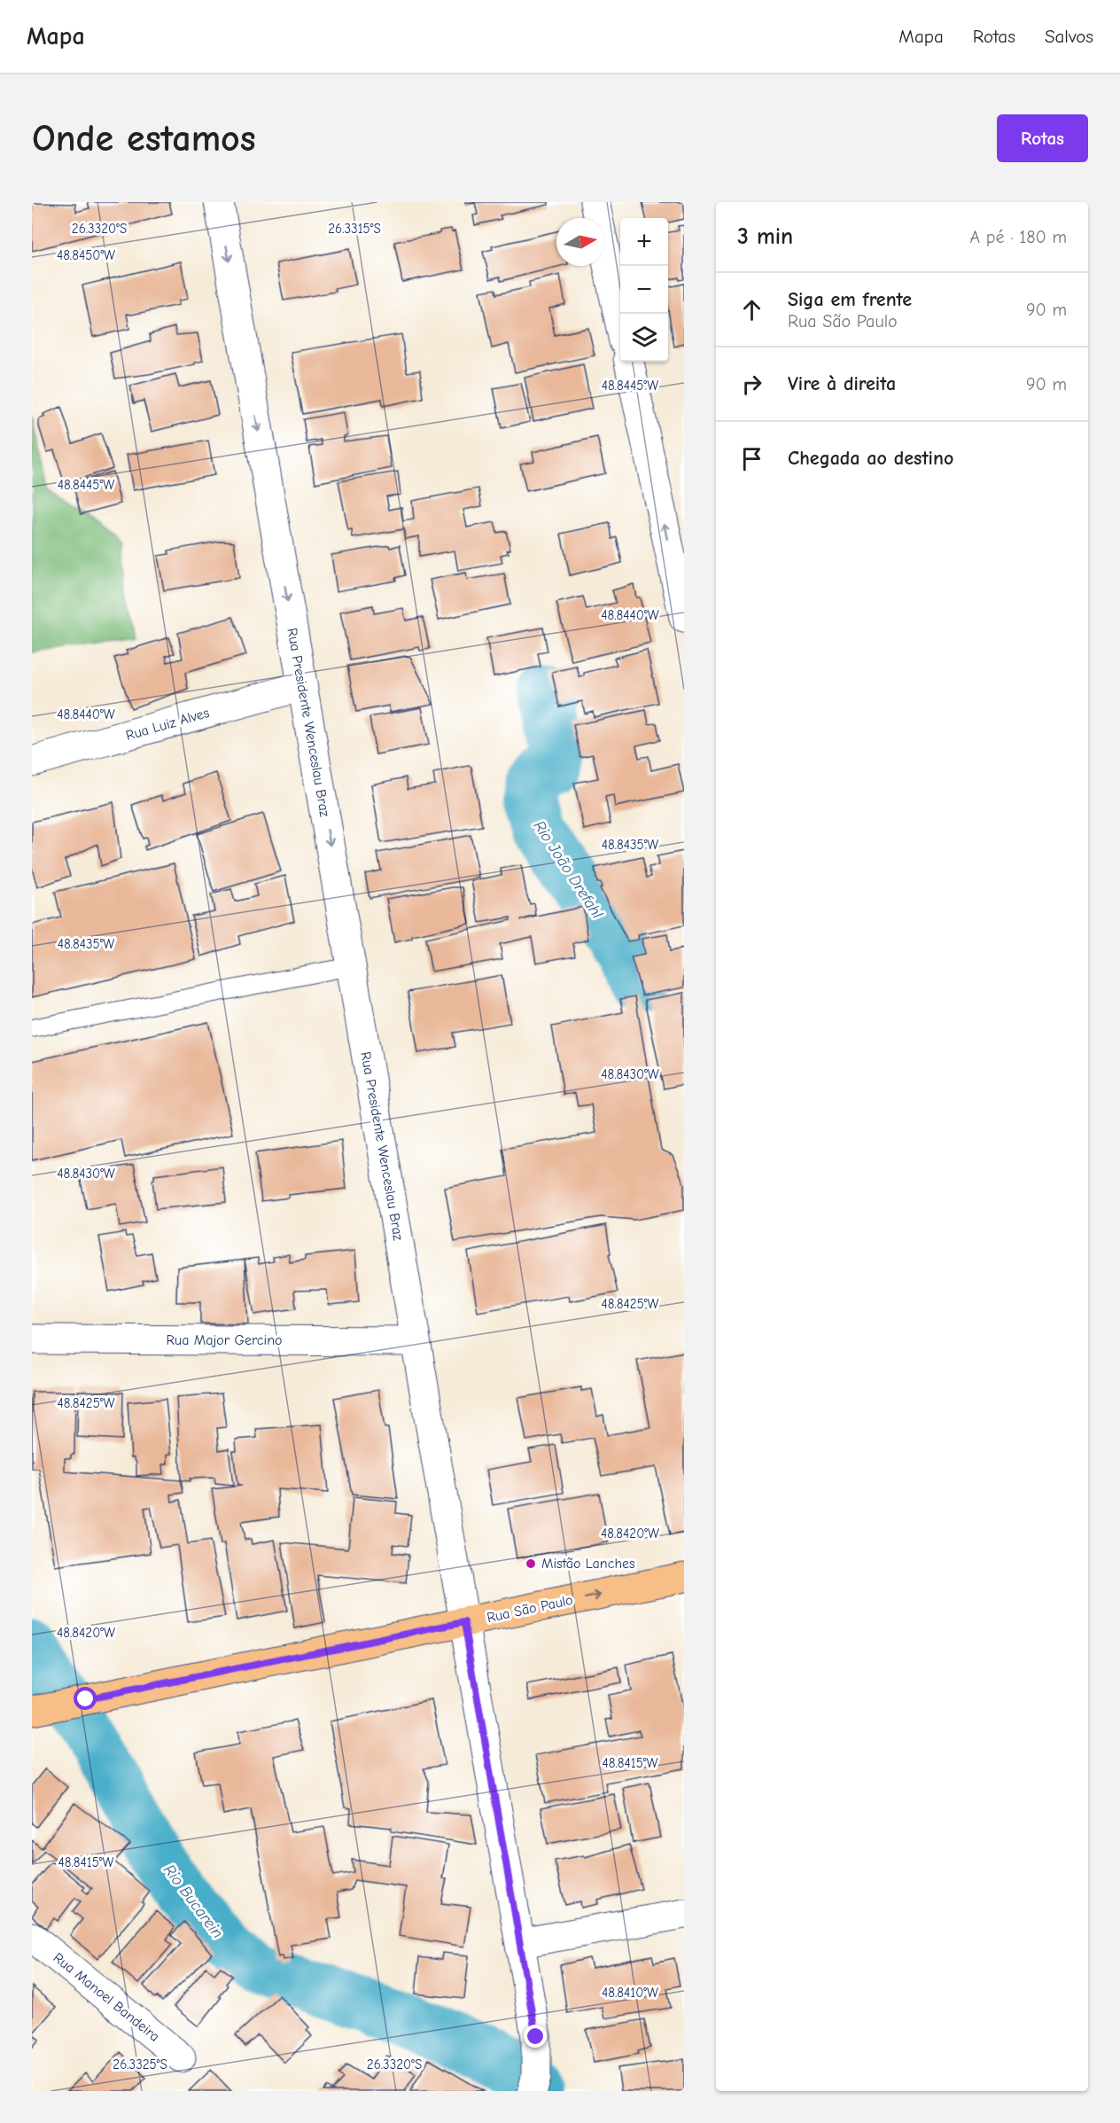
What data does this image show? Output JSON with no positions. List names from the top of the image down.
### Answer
{
  "streets": {
    "main road": ["Rua São Paulo"],
    "street": [
      "Rua Presidente Wenceslau Braz",
      "Rua Luiz Alves",
      "Rua Major Gercino",
      "Rua Manoel Bandeira"
    ]
  },
  "crossings": [
    ["Rua Presidente Wenceslau Braz", "Rua Luiz Alves"],
    ["Rua Presidente Wenceslau Braz", "Rua Major Gercino"],
    ["Rua Presidente Wenceslau Braz", "Rua São Paulo"]
  ],
  "one_way": ["Rua Presidente Wenceslau Braz"],
  "water": ["Rio João Drefahl", "Rio Bucarein"],
  "places": ["Mistão Lanches"],
  "north": "right",
  "page": {
    "header": "Mapa",
    "nav": ["Mapa", "Rotas", "Salvos"],
    "buttons": "Rotas",
    "title": "Onde estamos",
    "heading": ["3 min", "A pé · 180 m"],
    "map_buttons": ["+", "−"],
    "list": [
      ["Siga em frente", "Rua São Paulo", "90 m"],
      ["Vire à direita", "90 m"],
      "Chegada ao destino"
    ]
  },
  "coordinates": [
    "26.3320°S",
    "26.3315°S",
    "48.8450°W",
    "48.8445°W",
    "48.8440°W",
    "48.8435°W",
    "48.8430°W",
    "48.8425°W",
    "48.8420°W",
    "48.8415°W",
    "48.8410°W",
    "26.3325°S"
  ]
}
